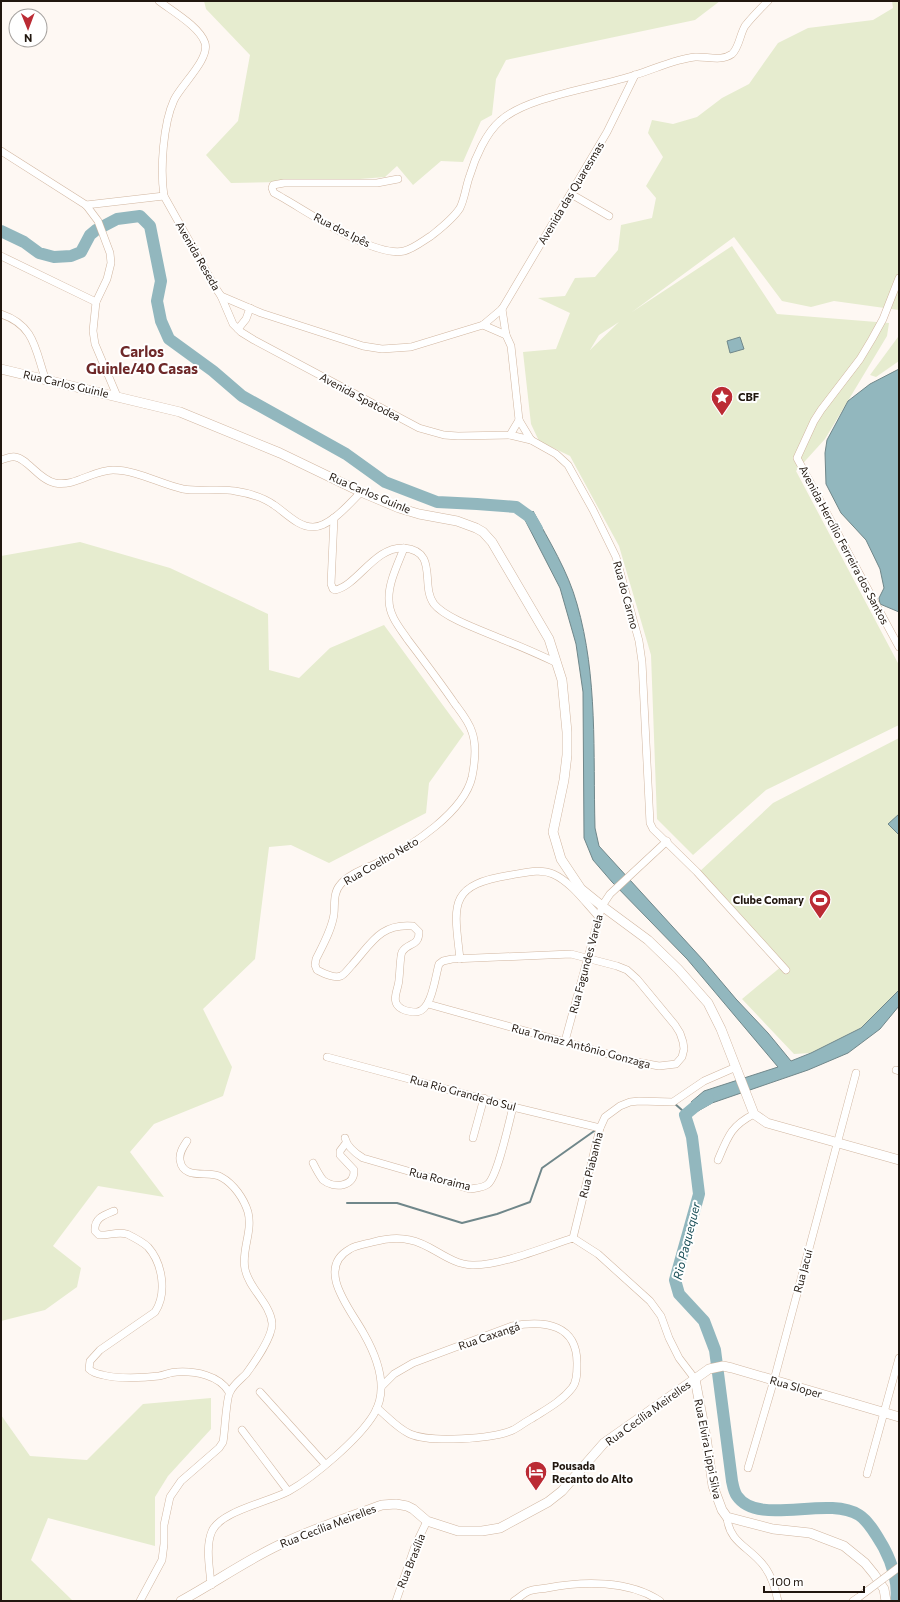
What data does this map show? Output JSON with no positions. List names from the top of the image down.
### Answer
{
  "streets": {
    "street": [
      "Avenida das Quaresmas",
      "Rua dos Ipês",
      "Avenida Reseda",
      "Rua Carlos Guinle",
      "Avenida Spatodea",
      "Avenida Hercílio Ferreira dos Santos",
      "Rua do Carmo",
      "Rua Coelho Neto",
      "Rua Fagundes Varela",
      "Rua Tomaz Antônio Gonzaga",
      "Rua Rio Grande do Sul",
      "Rua Piabanha",
      "Rua Roraima",
      "Rua Jacuí",
      "Rua Caxangá",
      "Rua Sloper",
      "Rua Cecília Meirelles",
      "Rua Elvira Lippi Silva",
      "Rua Brasília"
    ]
  },
  "crossings": [
    ["Avenida das Quaresmas", "Rua dos Ipês"],
    ["Avenida das Quaresmas", "Avenida Reseda"],
    ["Avenida das Quaresmas", "Rua do Carmo"],
    ["Avenida Reseda", "Avenida Spatodea"],
    ["Avenida Reseda", "Rua do Carmo"],
    ["Rua Carlos Guinle", "Rua Fagundes Varela"],
    ["Rua Carlos Guinle", "Rua Piabanha"],
    ["Avenida Spatodea", "Rua do Carmo"],
    ["Rua do Carmo", "Rua Fagundes Varela"],
    ["Rua Coelho Neto", "Rua Tomaz Antônio Gonzaga"],
    ["Rua Fagundes Varela", "Rua Tomaz Antônio Gonzaga"],
    ["Rua Rio Grande do Sul", "Rua Piabanha"],
    ["Rua Rio Grande do Sul", "Rua Roraima"],
    ["Rua Jacuí", "Rua Sloper"],
    ["Rua Sloper", "Rua Cecília Meirelles"],
    ["Rua Sloper", "Rua Elvira Lippi Silva"],
    ["Rua Cecília Meirelles", "Rua Elvira Lippi Silva"],
    ["Rua Cecília Meirelles", "Rua Brasília"]
  ],
  "districts": ["Carlos Guinle/40 Casas"],
  "water": ["Rio Paquequer"],
  "places": {
    "place": ["CBF"],
    "sports": ["Clube Comary"],
    "hotel": ["Pousada Recanto do Alto"]
  },
  "scale_bar": "100 m",
  "north": "bottom"
}
